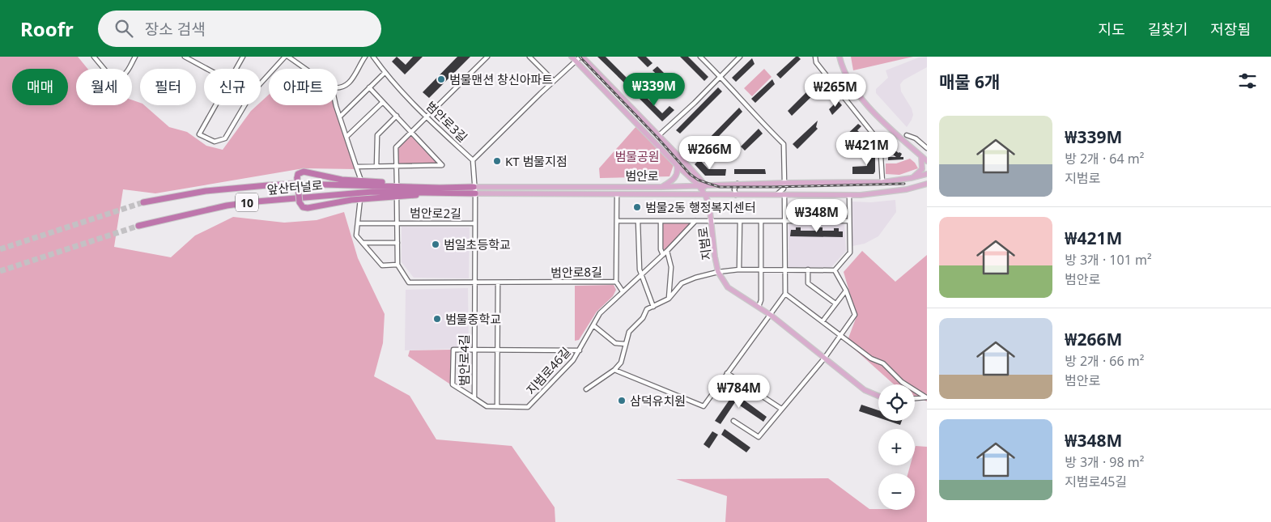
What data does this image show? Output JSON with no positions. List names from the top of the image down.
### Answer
{
  "streets": {
    "highway": ["범안로", "앞산터널로", "10"],
    "main road": ["지범로"],
    "street": [
      "범안로3길",
      "범안로2길",
      "범안로8길",
      "범안로4길",
      "지범로46길"
    ]
  },
  "crossings": [
    ["범안로", "앞산터널로"],
    ["범안로", "지범로"],
    ["범안로", "범안로8길"],
    ["범안로", "범안로4길"],
    ["범안로2길", "범안로4길"],
    ["범안로8길", "범안로4길"],
    ["범안로4길", "지범로46길"]
  ],
  "parks": ["범물공원"],
  "places": [
    "범물맨션 창신아파트",
    "KT 범물지점",
    "범물2동 행정복지센터",
    "범일초등학교",
    "범물중학교",
    "삼덕유치원"
  ],
  "page": {
    "header": "Roofr",
    "search": "장소 검색",
    "nav": ["지도", "길찾기", "저장됨"],
    "heading": "매물 6개",
    "chip": [
      "매매",
      "월세",
      "필터",
      "신규",
      "아파트"
    ],
    "price": [
      "₩339M",
      "₩265M",
      "₩421M",
      "₩266M",
      "₩348M",
      "₩784M"
    ],
    "list": [
      {
        "name": "₩339M",
        "note": "방 2개 · 64 m² · 지범로"
      },
      {
        "name": "₩421M",
        "note": "방 3개 · 101 m² · 범안로"
      },
      {
        "name": "₩266M",
        "note": "방 2개 · 66 m² · 범안로"
      },
      {
        "name": "₩348M",
        "note": "방 3개 · 98 m² · 지범로45길"
      }
    ],
    "map_buttons": ["+", "−"]
  }
}
